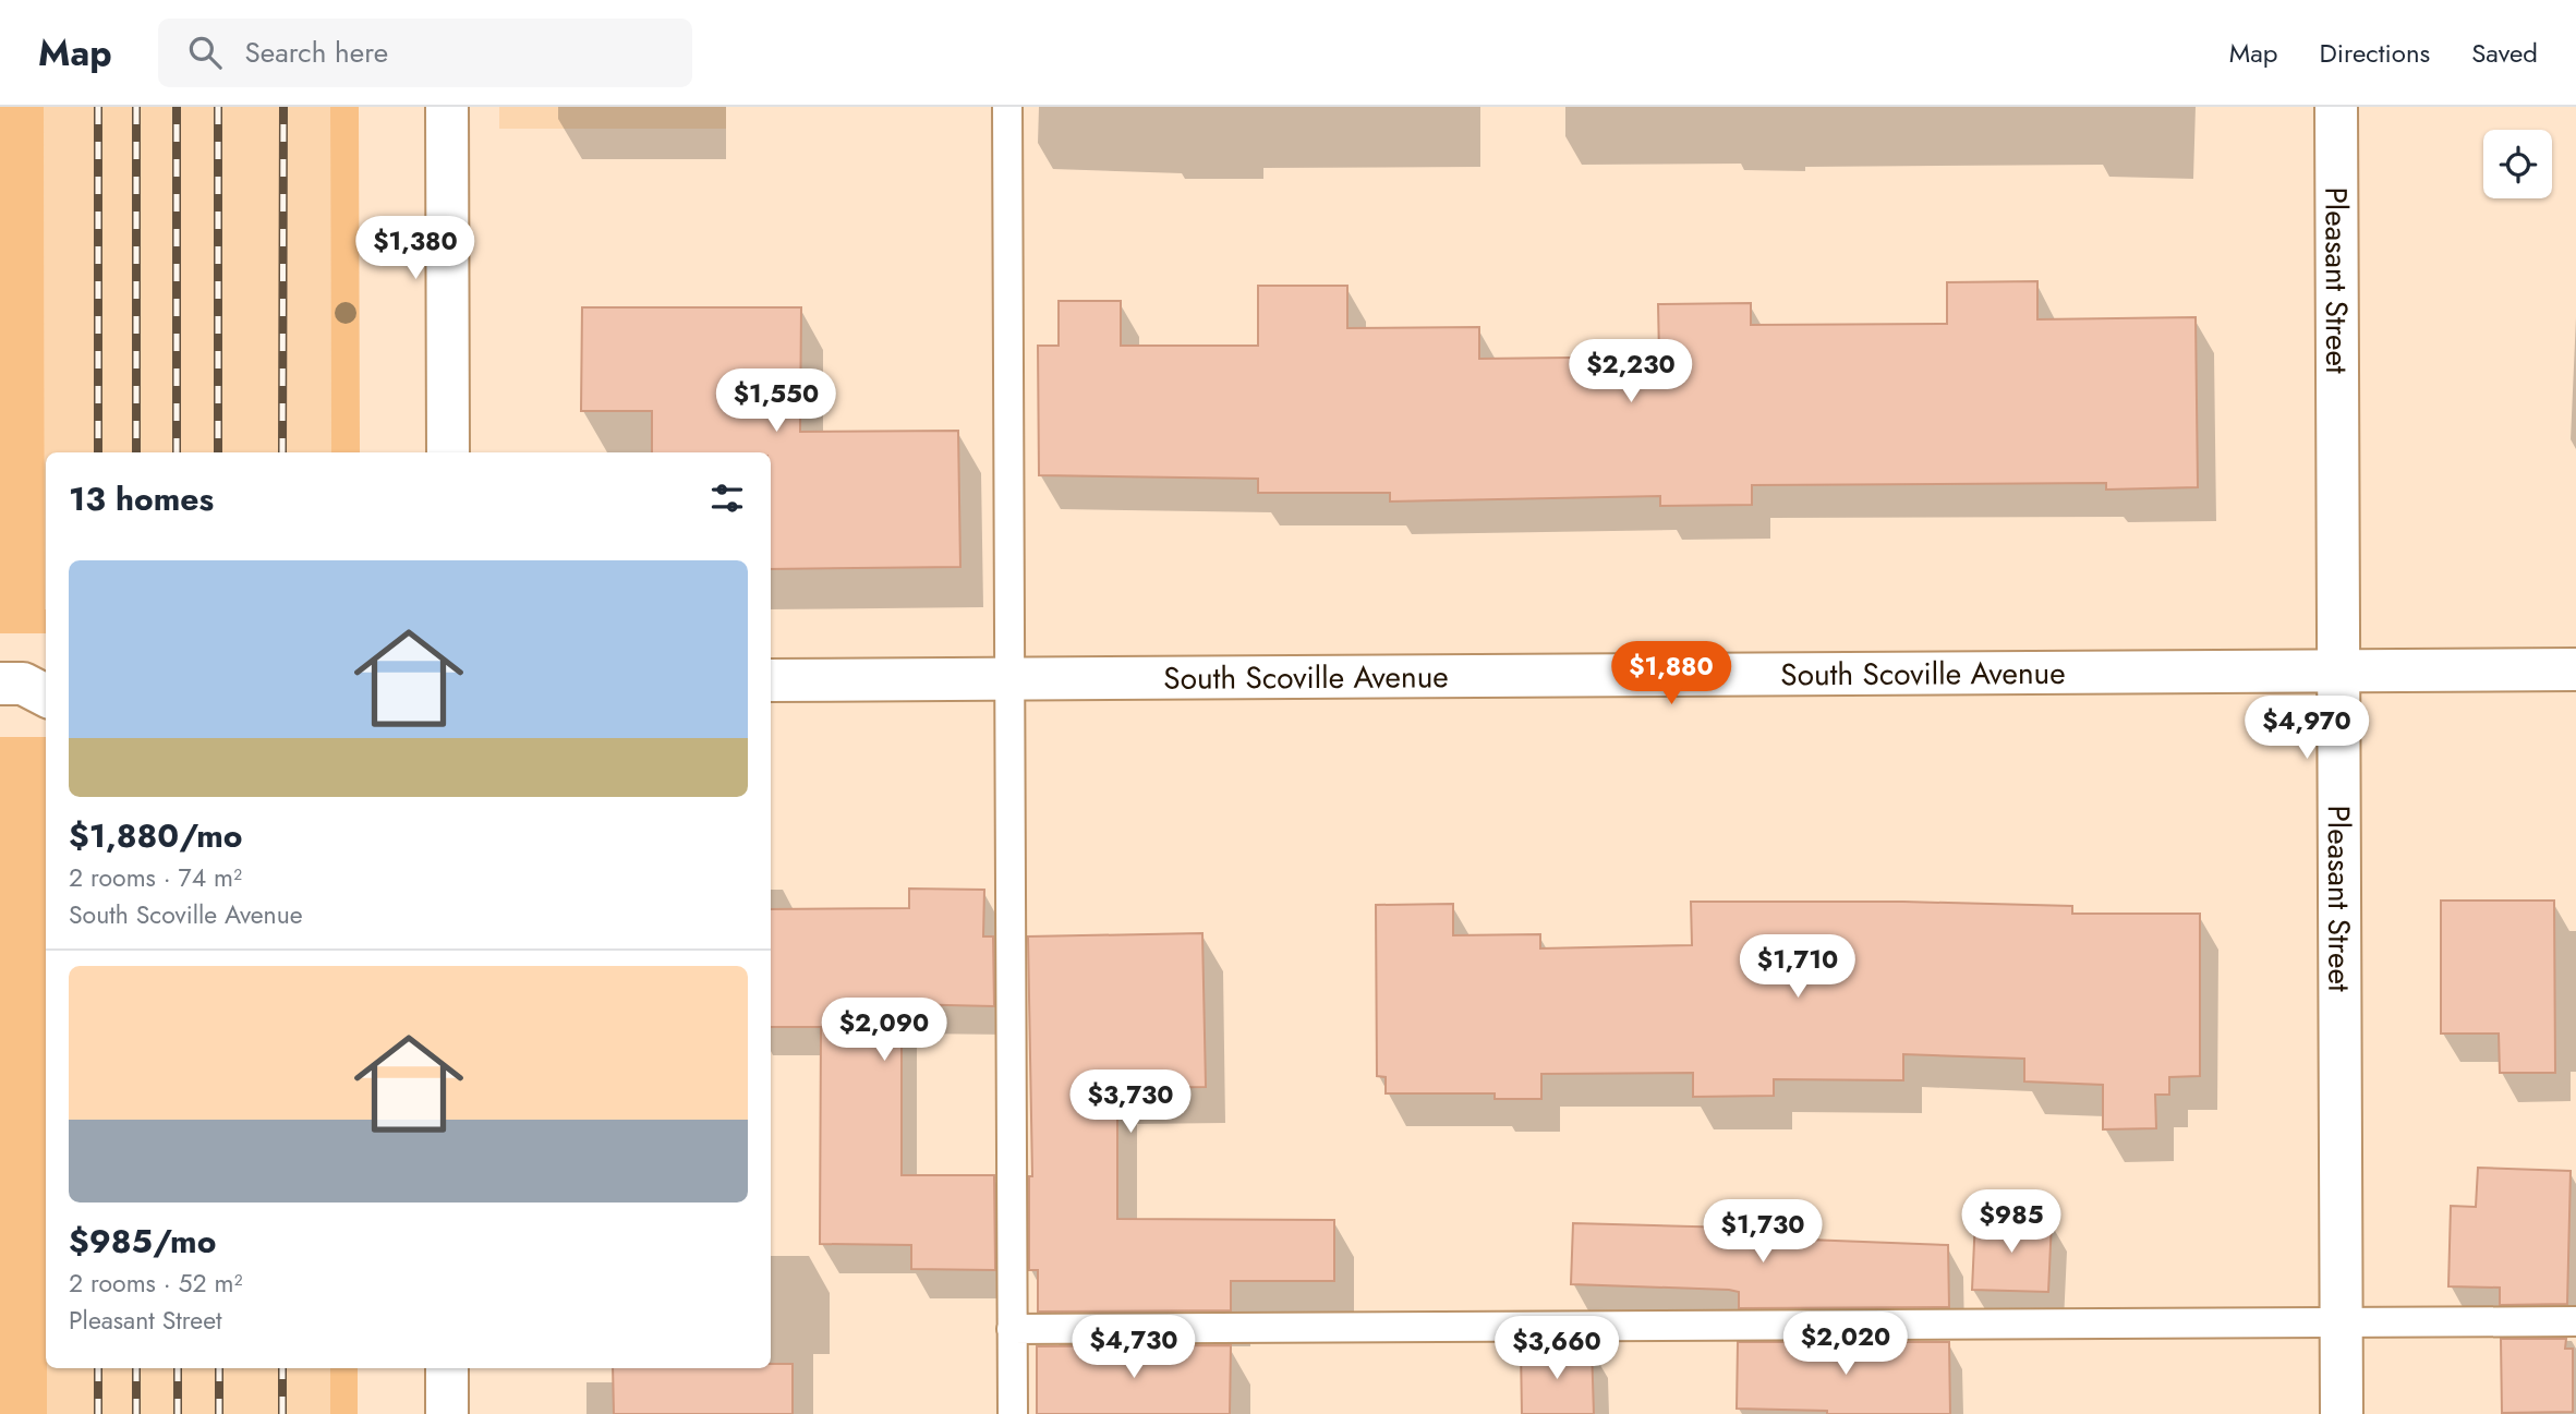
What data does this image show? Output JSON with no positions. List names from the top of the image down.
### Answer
{
  "streets": {
    "street": ["Pleasant Street", "South Scoville Avenue"]
  },
  "crossings": [
    ["Pleasant Street", "South Scoville Avenue"]
  ],
  "page": {
    "header": "Map",
    "search": "Search here",
    "nav": ["Map", "Directions", "Saved"],
    "price": [
      "$1,380",
      "$2,230",
      "$1,550",
      "$1,880",
      "$4,970",
      "$1,710",
      "$2,090",
      "$3,730",
      "$985",
      "$1,730",
      "$2,020",
      "$4,730",
      "$3,660"
    ],
    "heading": "13 homes",
    "list": [
      {
        "name": "$1,880/mo",
        "note": "2 rooms · 74 m² · South Scoville Avenue"
      },
      {
        "name": "$985/mo",
        "note": "2 rooms · 52 m² · Pleasant Street"
      }
    ]
  }
}
